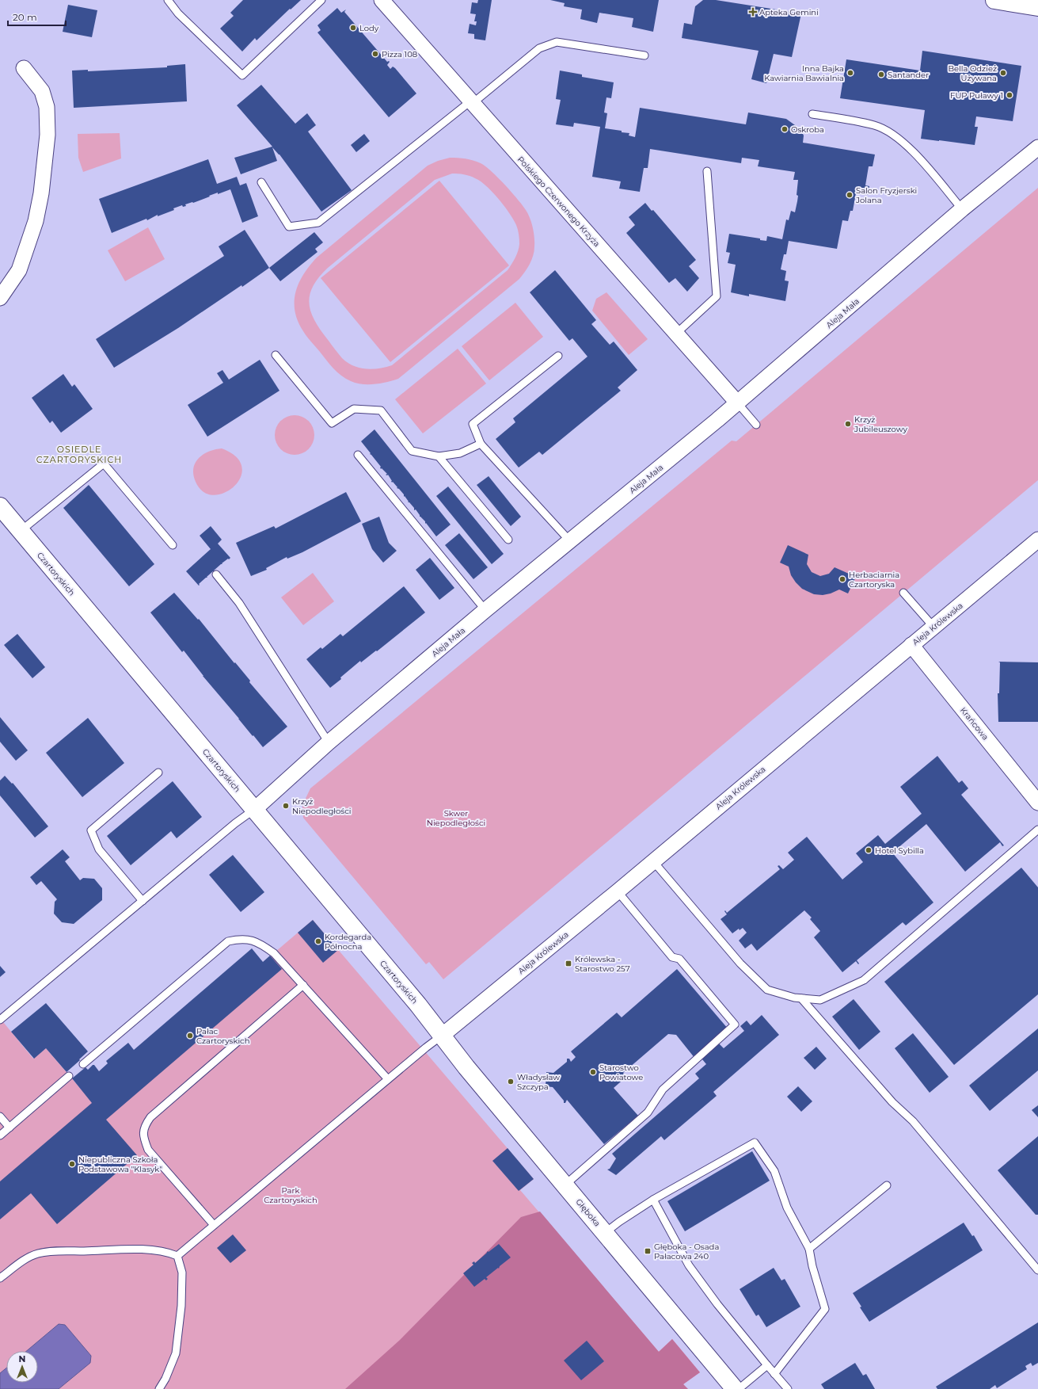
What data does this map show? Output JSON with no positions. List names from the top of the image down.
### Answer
{
  "streets": {
    "main road": ["Czartoryskich", "Głęboka"],
    "street": [
      "Polskiego Czerwonego Krzyża",
      "Aleja Mała",
      "Aleja Królewska",
      "Krańcowa"
    ]
  },
  "crossings": [
    ["Polskiego Czerwonego Krzyża", "Aleja Mała"],
    ["Aleja Mała", "Czartoryskich"],
    ["Czartoryskich", "Aleja Królewska"],
    ["Czartoryskich", "Głęboka"],
    ["Aleja Królewska", "Krańcowa"],
    ["Aleja Królewska", "Głęboka"]
  ],
  "districts": ["OSIEDLE CZARTORYSKICH"],
  "parks": ["Skwer Niepodległości", "Park Czartoryskich"],
  "places": {
    "health": ["Apteka Gemini"],
    "other": [
      "Lody",
      "Pizza 108",
      "Inna Bajka Kawiarnia Bawialnia",
      "Bella Odzież Używana",
      "Santander",
      "FUP Puławy 1",
      "Oskroba",
      "Salon Fryzjerski Jolana",
      "Krzyż Jubileuszowy",
      "Herbaciarnia Czartoryska",
      "Krzyż Niepodległości",
      "Hotel Sybilla",
      "Kordegarda Północna",
      "Pałac Czartoryskich",
      "Starostwo Powiatowe",
      "Władysław Szczypa",
      "Niepubliczna Szkoła Podstawowa \"Klasyk\""
    ],
    "transit": ["Królewska - Starostwo 257", "Głęboka - Osada Pałacowa 240"]
  },
  "scale_bar": "20 m",
  "north": "top"
}
